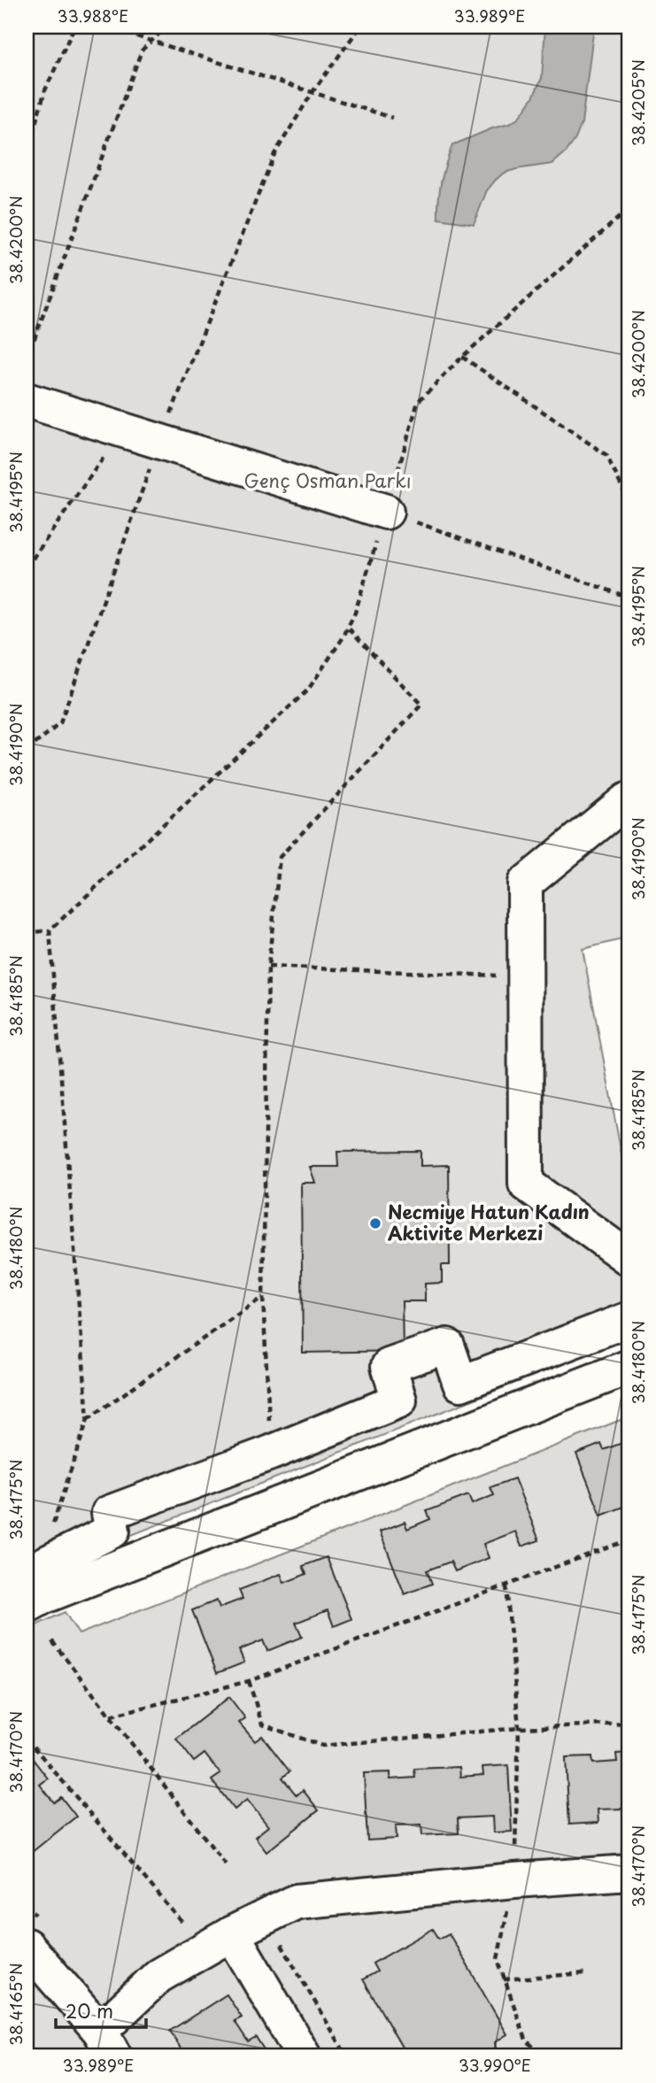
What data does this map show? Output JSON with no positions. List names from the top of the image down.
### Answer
{
  "parks": ["Genç Osman Parkı"],
  "places": ["Necmiye Hatun Kadın Aktivite Merkezi"],
  "scale_bar": "20 m",
  "coordinates": [
    "33.988°E",
    "33.989°E",
    "38.4205°N",
    "38.4200°N",
    "38.4195°N",
    "38.4190°N",
    "38.4185°N",
    "38.4180°N",
    "38.4175°N",
    "38.4170°N",
    "38.4165°N",
    "33.990°E"
  ]
}
